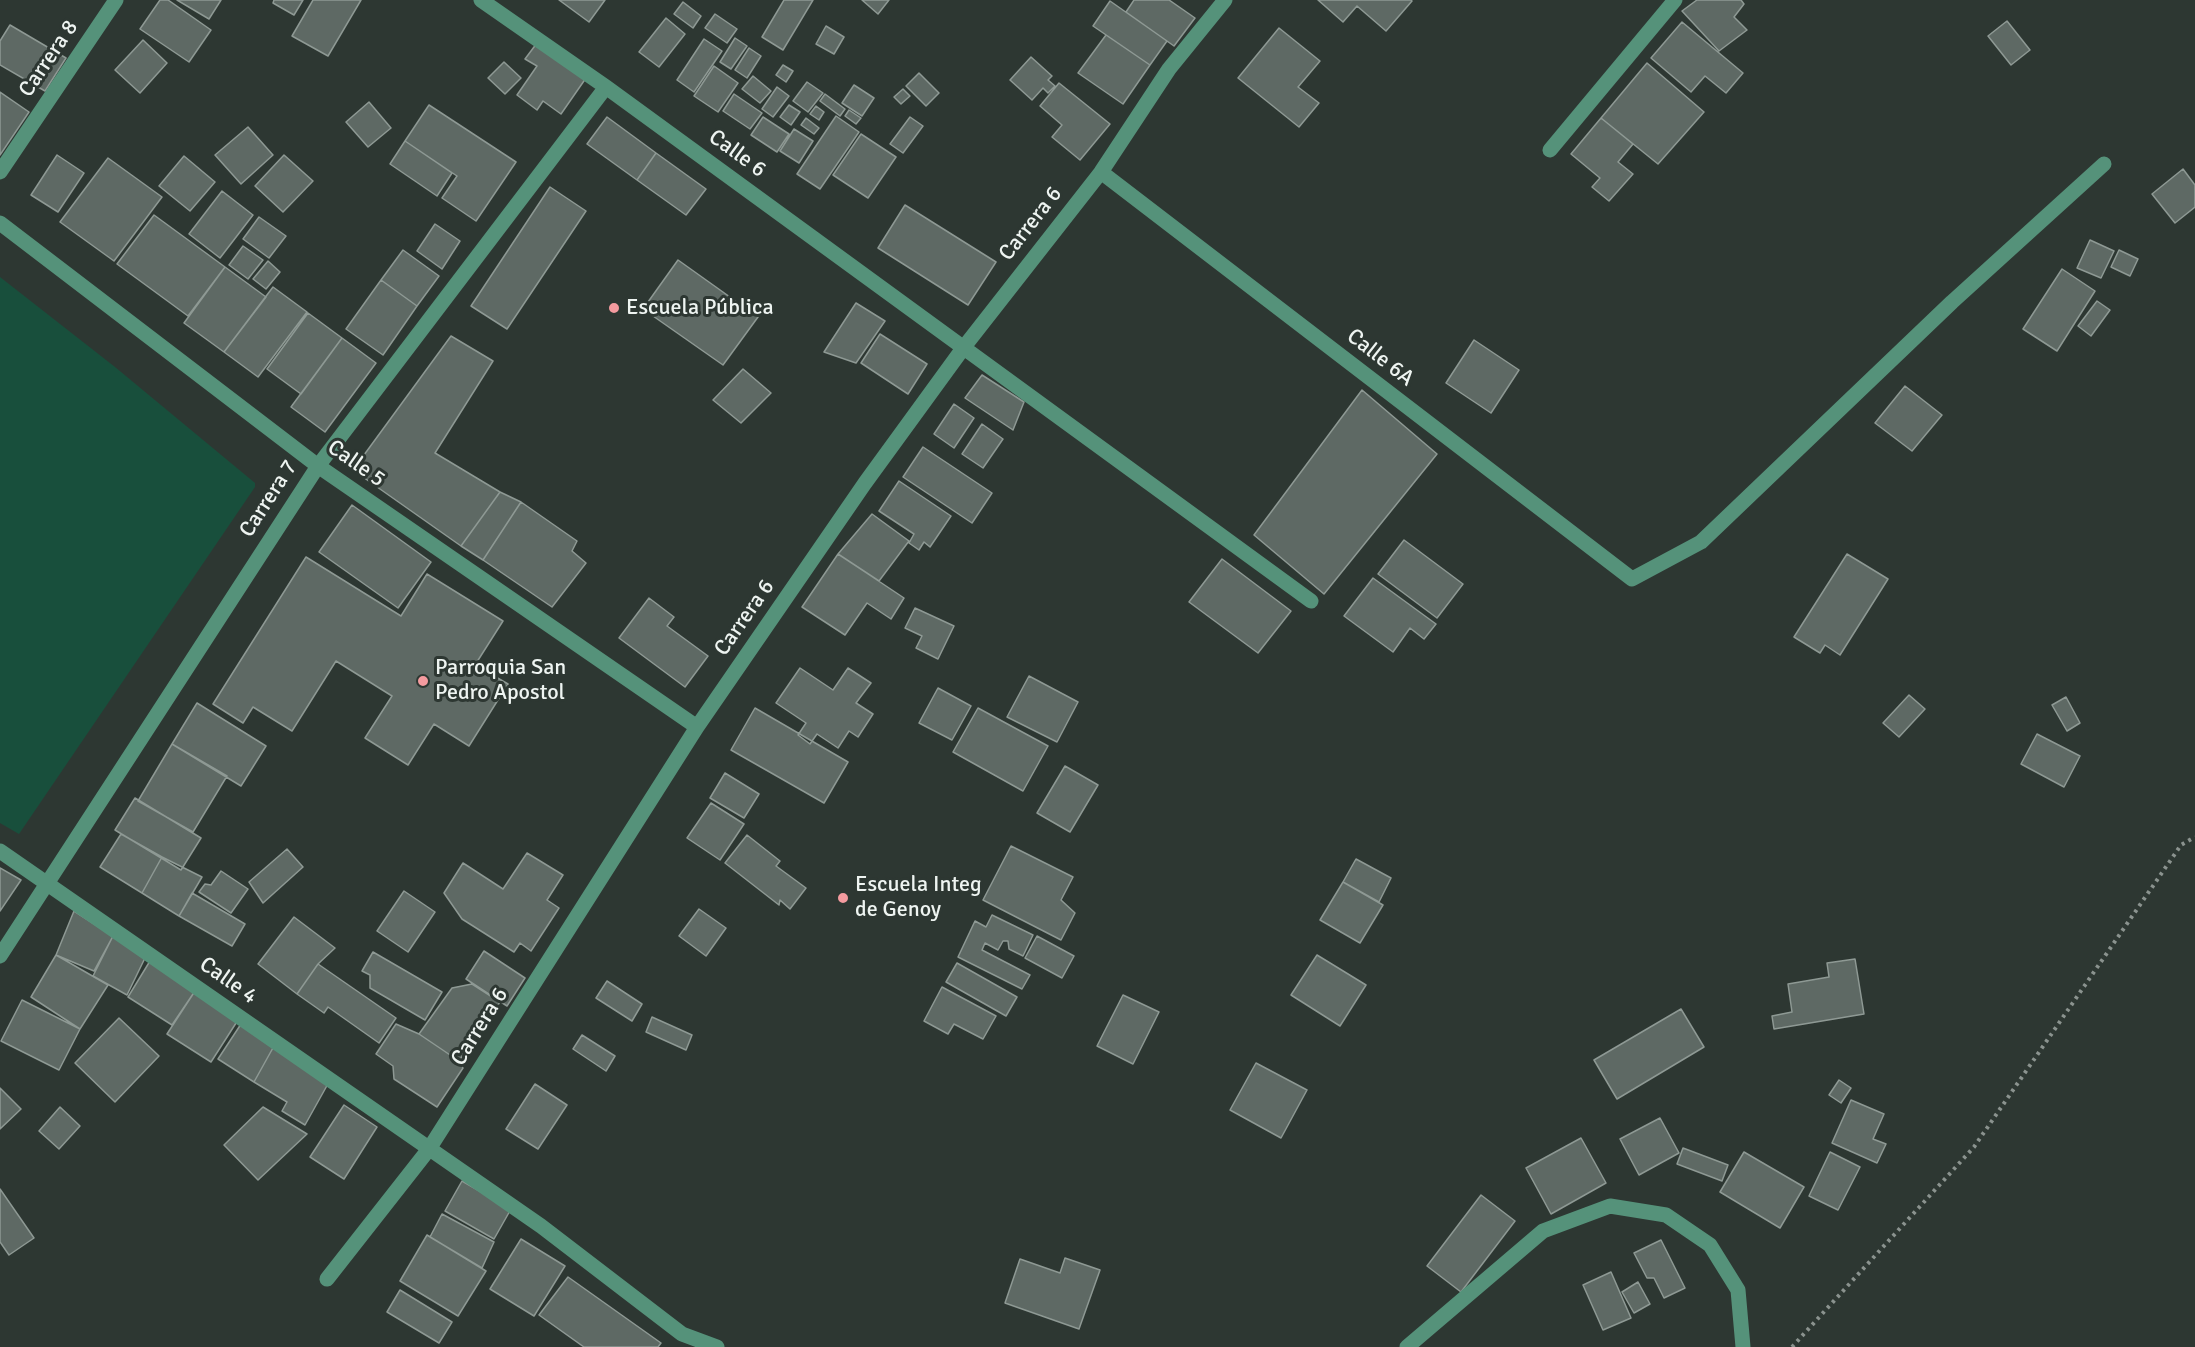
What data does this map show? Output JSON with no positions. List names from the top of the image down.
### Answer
{
  "streets": {
    "street": [
      "Carrera 8",
      "Calle 6",
      "Carrera 6",
      "Calle 6A",
      "Calle 5",
      "Carrera 7",
      "Calle 4"
    ]
  },
  "crossings": [
    ["Calle 6", "Carrera 6"],
    ["Calle 6", "Carrera 7"],
    ["Carrera 6", "Calle 6A"],
    ["Carrera 6", "Calle 5"],
    ["Carrera 6", "Calle 4"],
    ["Calle 5", "Carrera 7"],
    ["Carrera 7", "Calle 4"]
  ],
  "places": ["Escuela Pública", "Parroquia San Pedro Apostol", "Escuela Integ de Genoy"]
}
